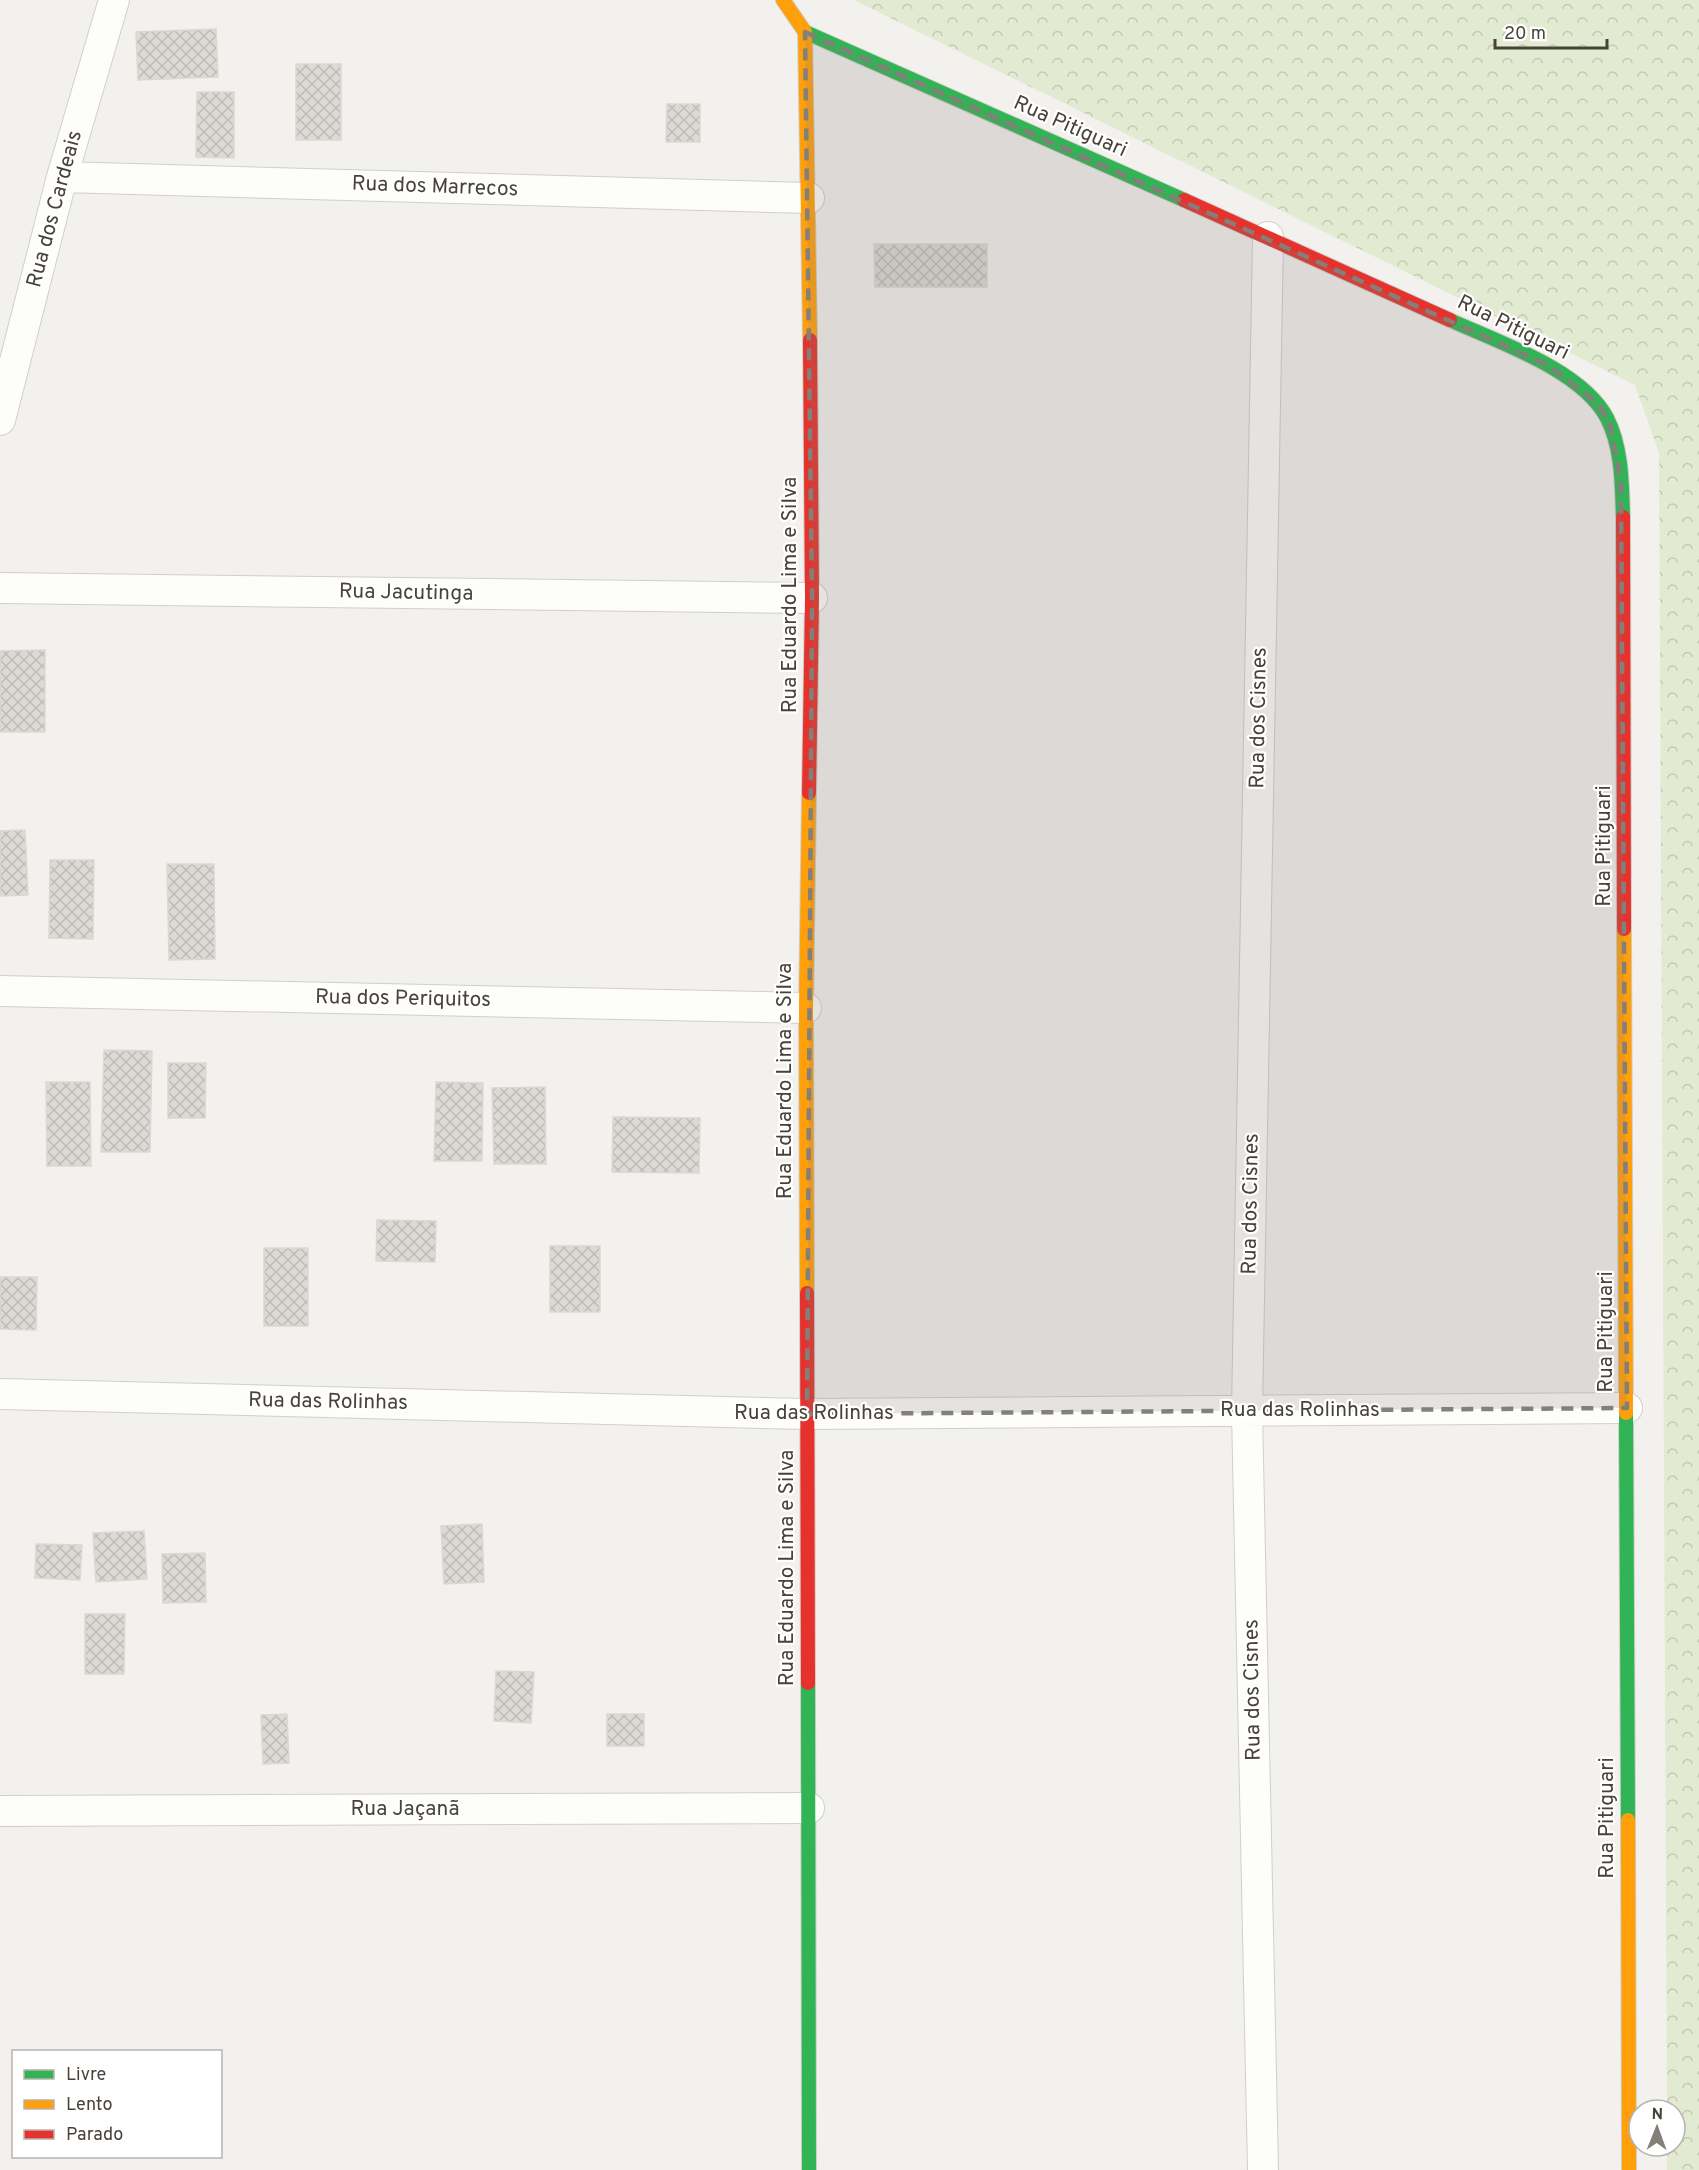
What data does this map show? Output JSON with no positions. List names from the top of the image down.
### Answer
{
  "streets": {
    "street": [
      "Rua Pitiguari",
      "Rua dos Marrecos",
      "Rua dos Cardeais",
      "Rua Jacutinga",
      "Rua Eduardo Lima e Silva",
      "Rua dos Cisnes",
      "Rua dos Periquitos",
      "Rua das Rolinhas",
      "Rua Jaçanã"
    ]
  },
  "crossings": [
    ["Rua Pitiguari", "Rua Eduardo Lima e Silva"],
    ["Rua Pitiguari", "Rua dos Cisnes"],
    ["Rua Pitiguari", "Rua das Rolinhas"],
    ["Rua dos Marrecos", "Rua dos Cardeais"],
    ["Rua dos Marrecos", "Rua Eduardo Lima e Silva"],
    ["Rua Jacutinga", "Rua Eduardo Lima e Silva"],
    ["Rua Eduardo Lima e Silva", "Rua dos Periquitos"],
    ["Rua Eduardo Lima e Silva", "Rua das Rolinhas"],
    ["Rua Eduardo Lima e Silva", "Rua Jaçanã"],
    ["Rua dos Cisnes", "Rua das Rolinhas"]
  ],
  "legend": ["Livre", "Lento", "Parado"],
  "scale_bar": "20 m",
  "north": "top"
}
